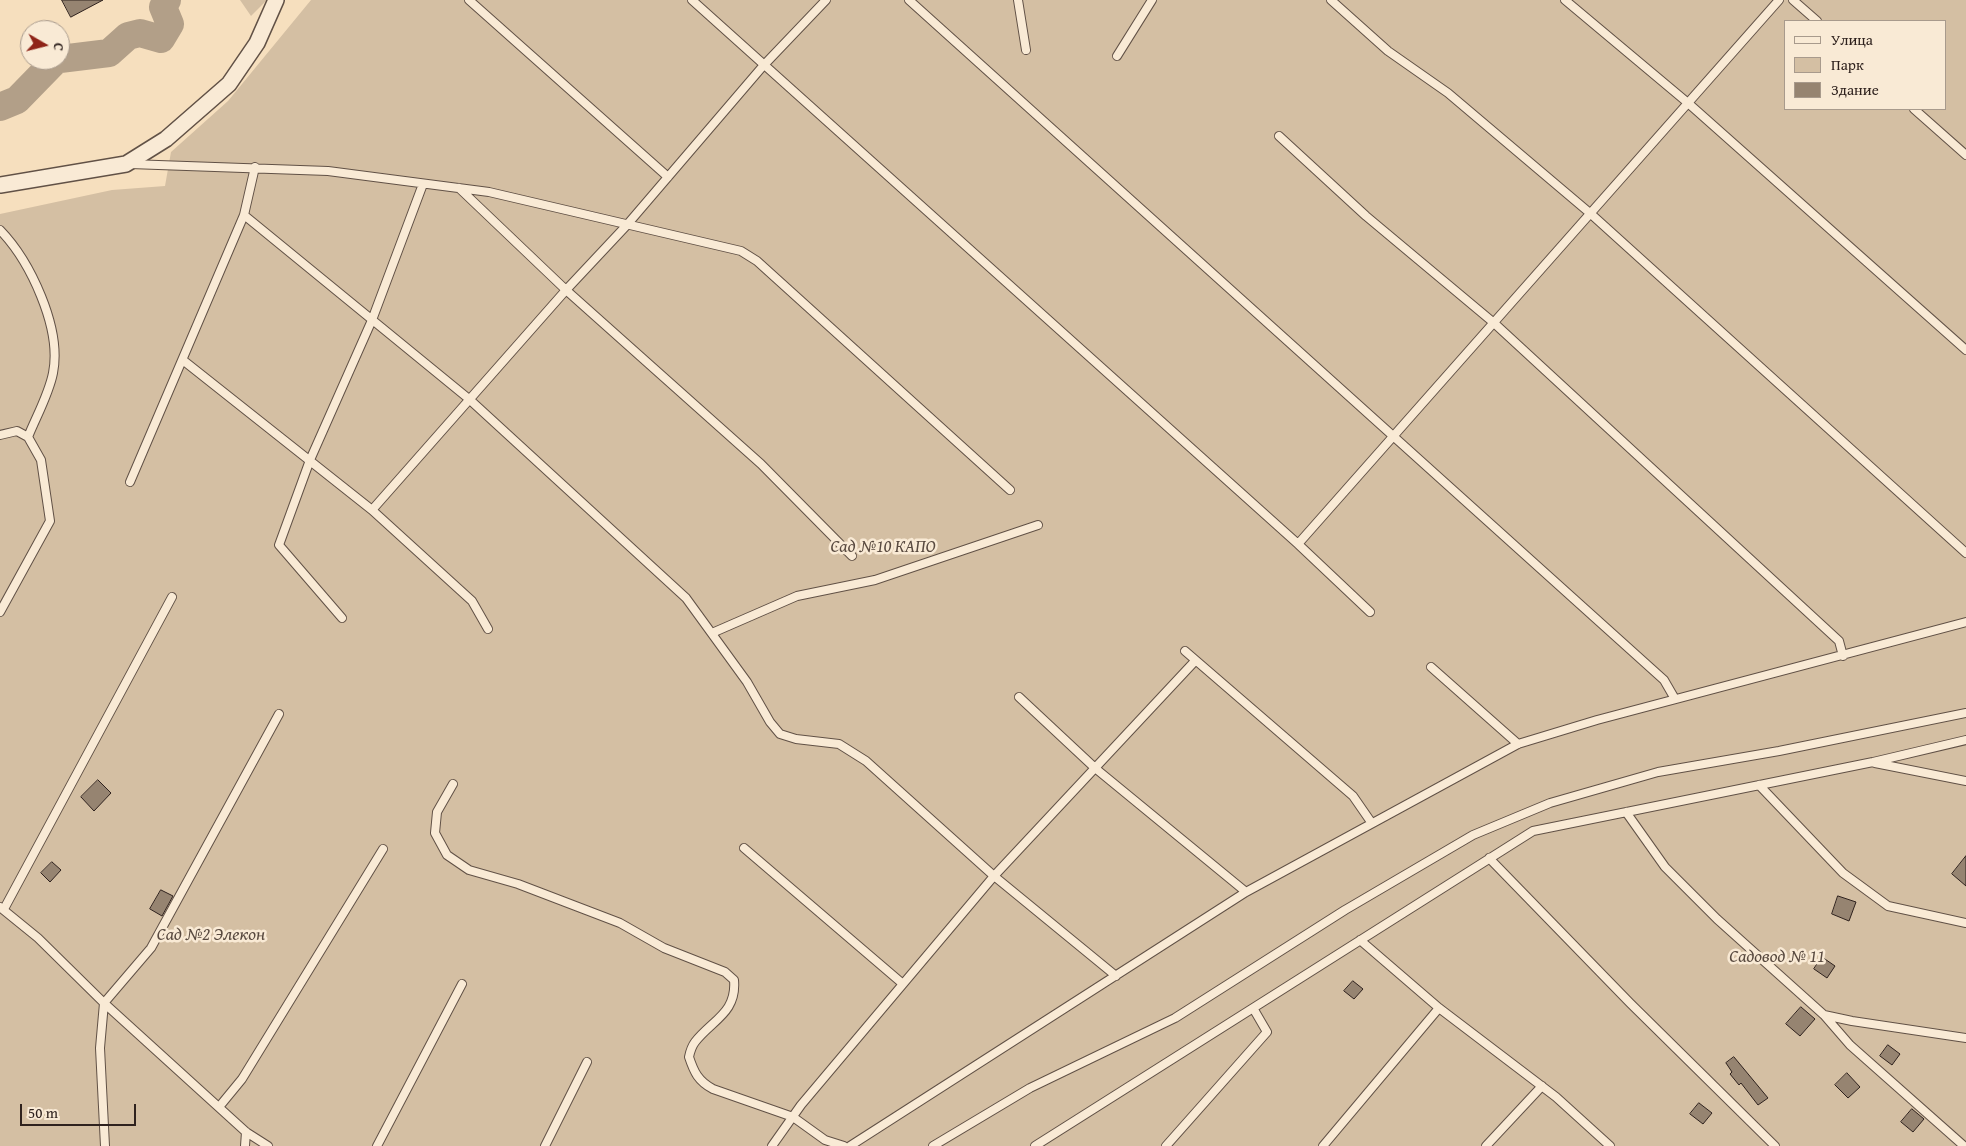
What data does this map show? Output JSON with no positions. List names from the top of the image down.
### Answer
{
  "parks": ["Сад №10 КАПО", "Сад №2 Элекон", "Садовод № 11"],
  "legend": ["Улица", "Парк", "Здание"],
  "scale_bar": "50 m",
  "north": "right"
}
